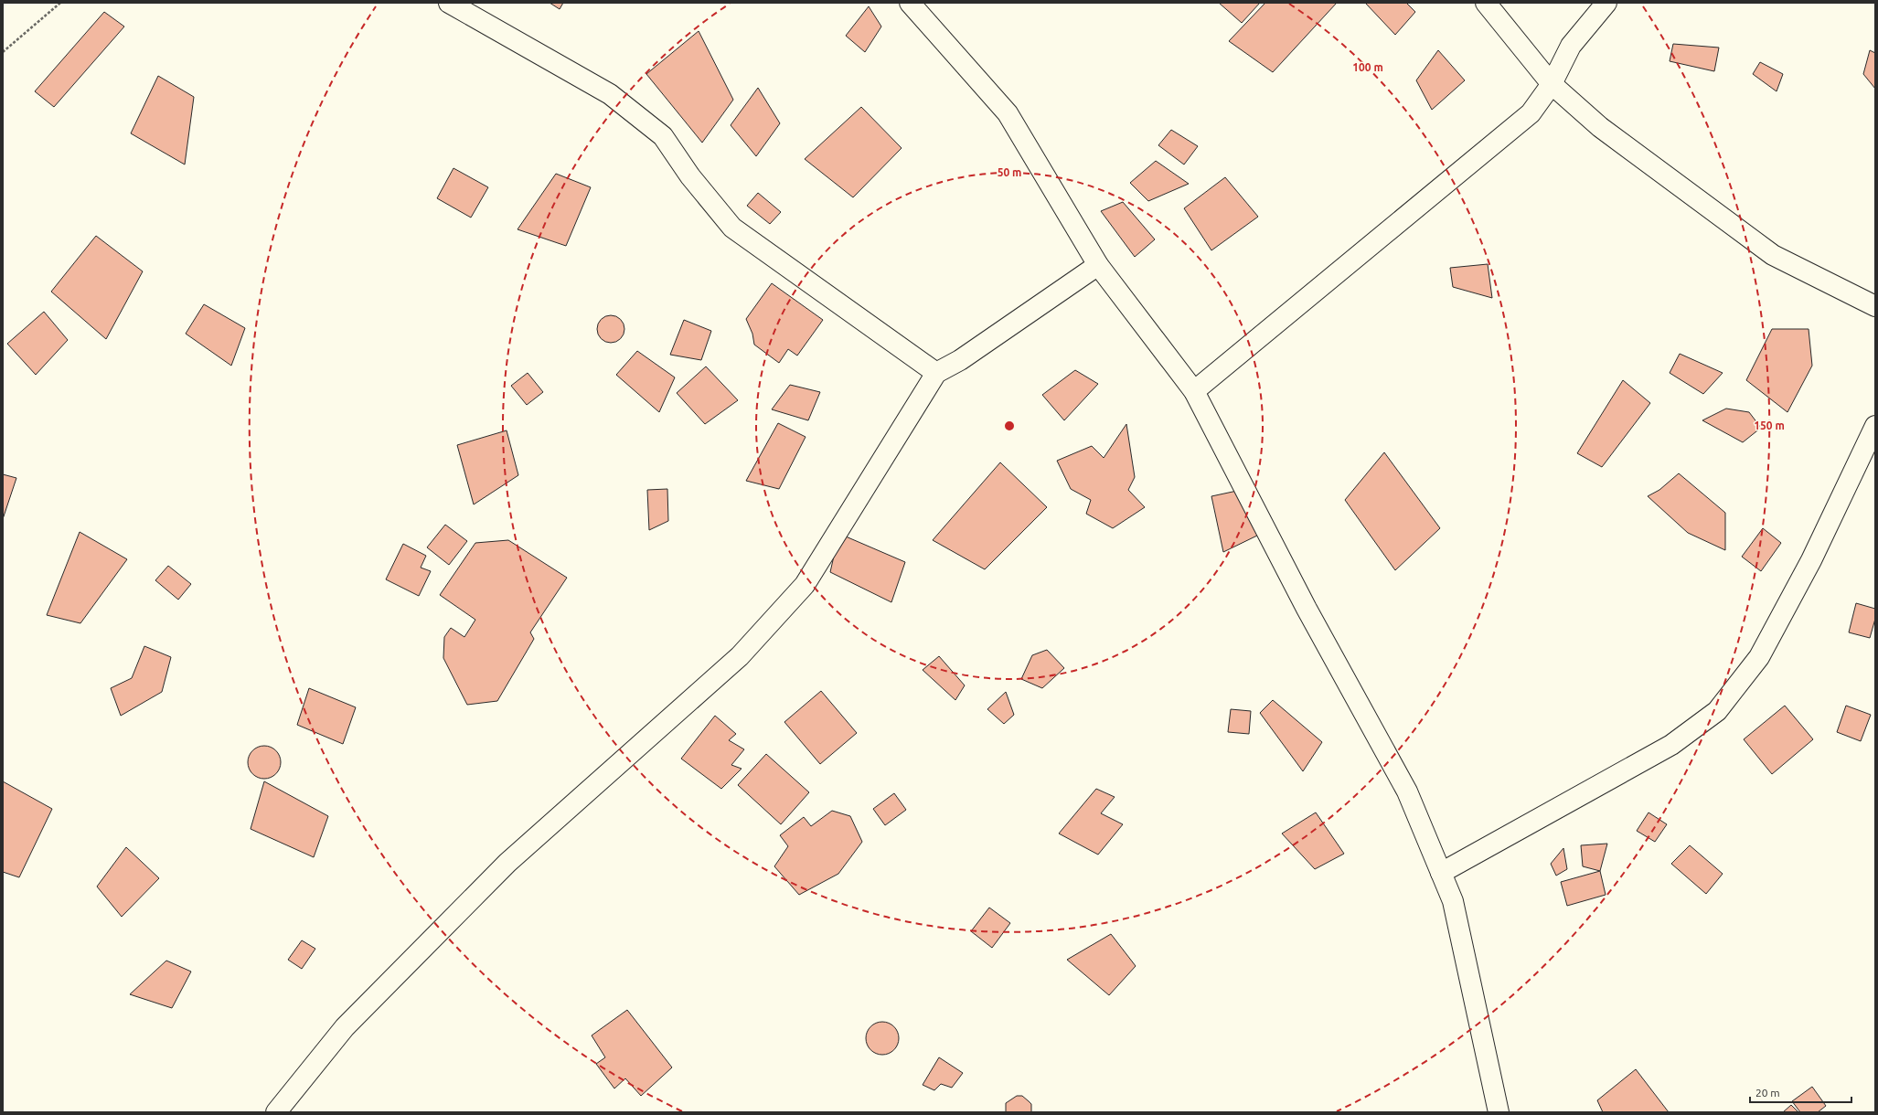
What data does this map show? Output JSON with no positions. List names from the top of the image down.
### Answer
{
  "scale_bar": "20 m",
  "rings": ["100 m", "50 m", "150 m"]
}
